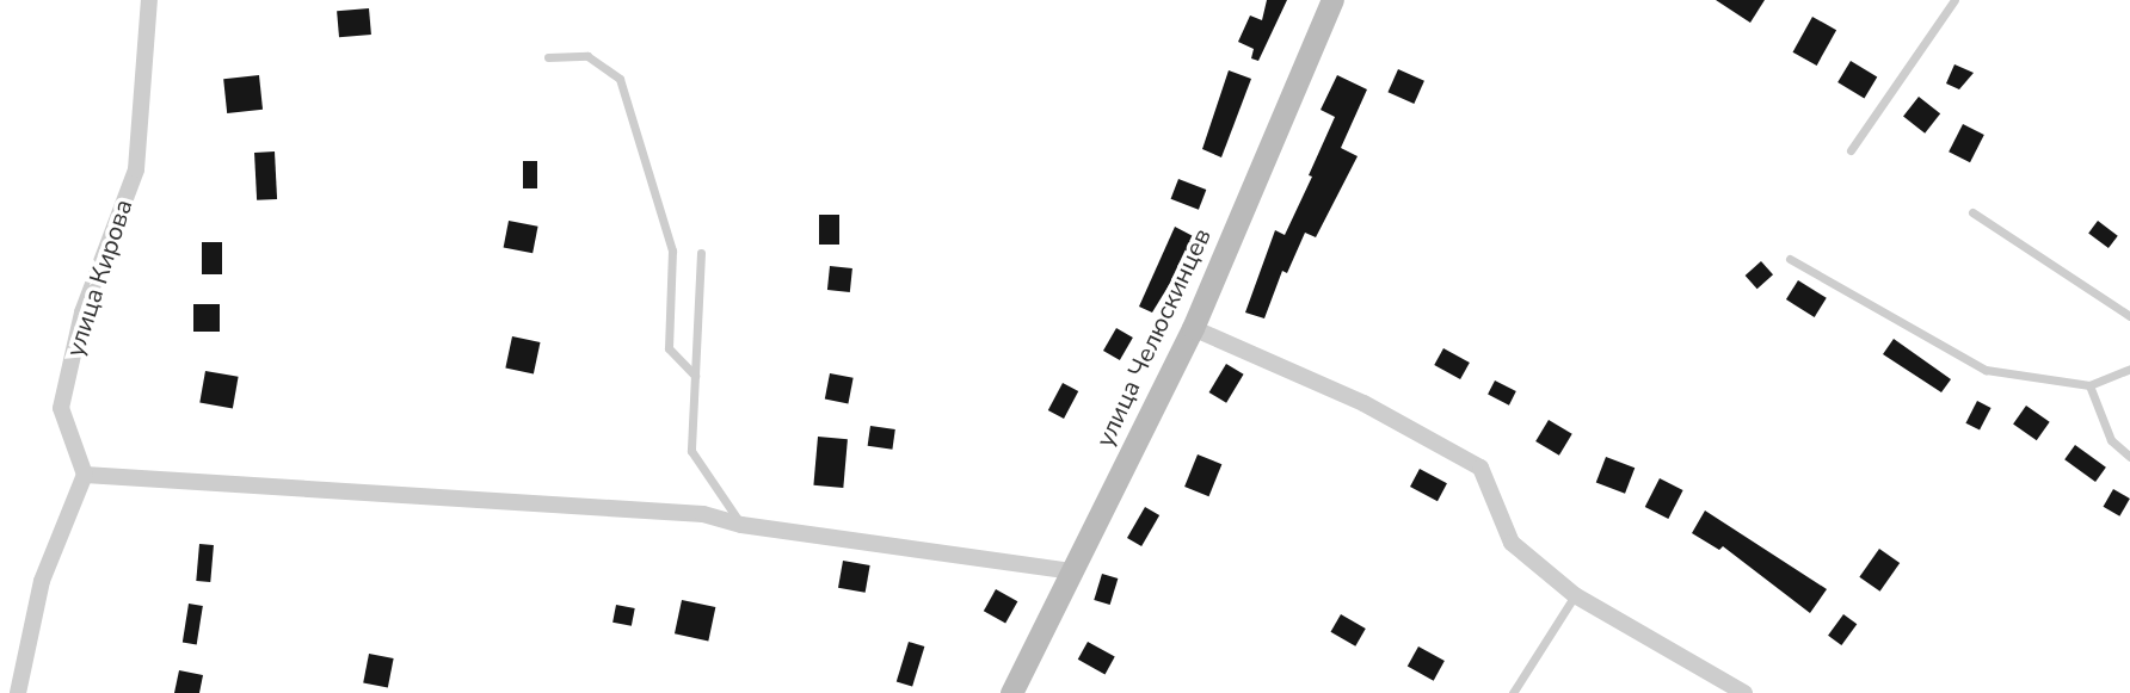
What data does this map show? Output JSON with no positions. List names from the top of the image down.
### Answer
{
  "streets": {
    "street": ["улица Кирова", "улица Челюскинцев"]
  }
}
